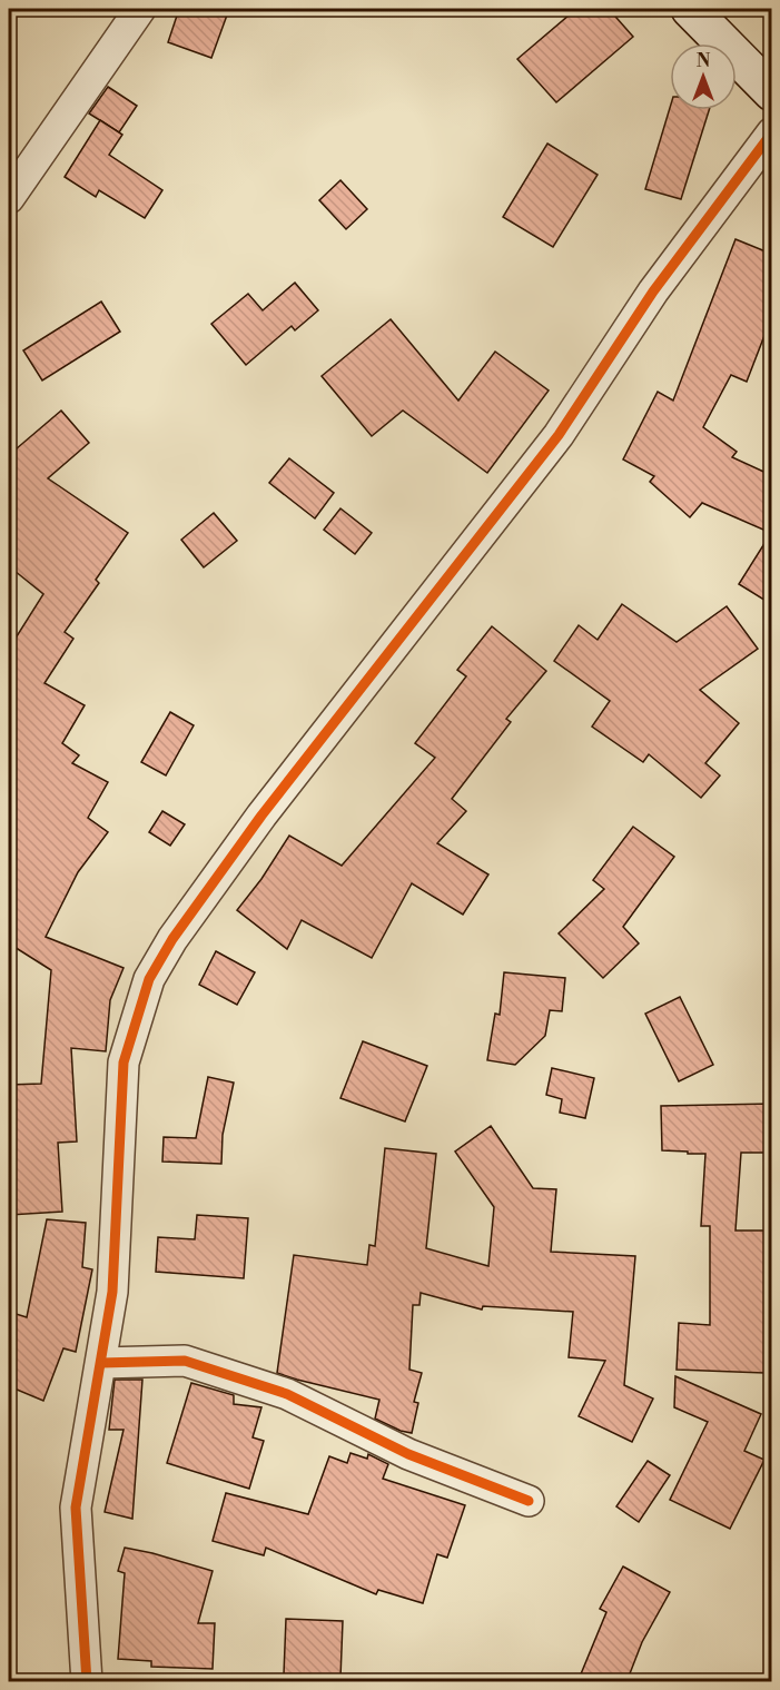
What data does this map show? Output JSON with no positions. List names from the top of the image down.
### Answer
{
  "north": "top"
}
